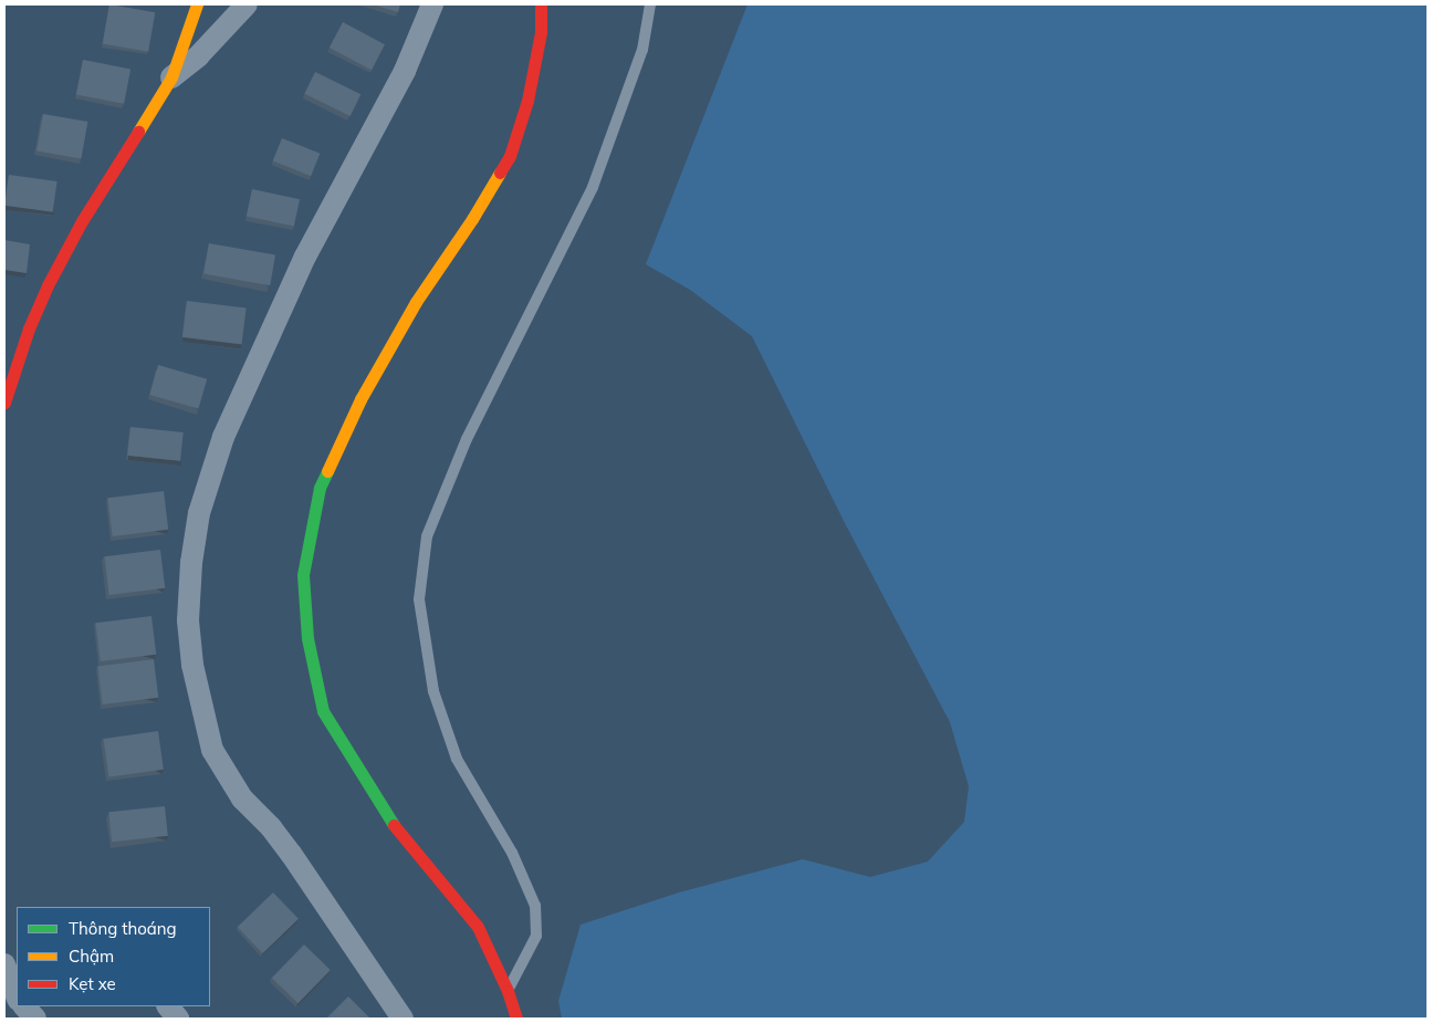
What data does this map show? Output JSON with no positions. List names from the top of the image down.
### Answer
{
  "legend": ["Thông thoáng", "Chậm", "Kẹt xe"]
}
